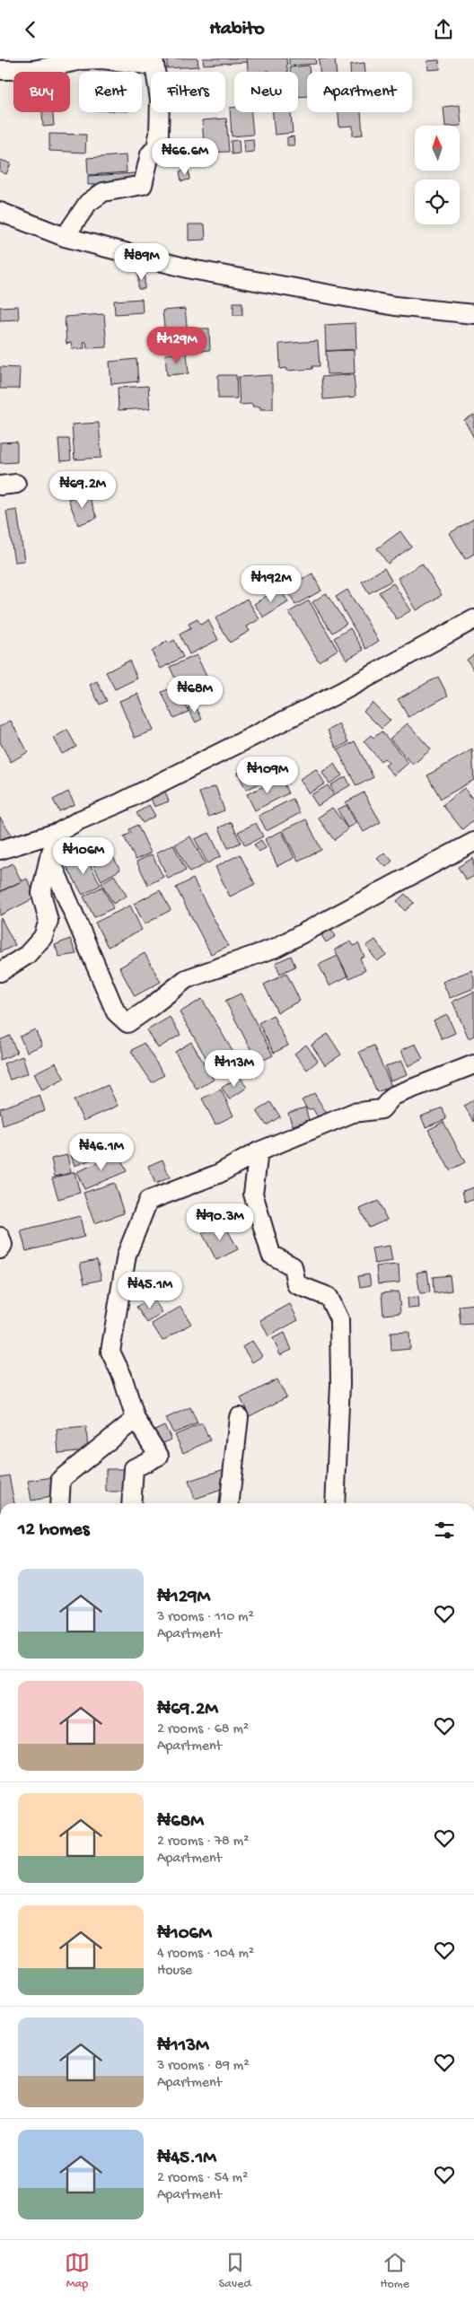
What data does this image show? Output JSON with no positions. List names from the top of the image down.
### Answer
{
  "north": "top",
  "page": {
    "header": "Habito",
    "chip": [
      "Buy",
      "Rent",
      "Filters",
      "New",
      "Apartment"
    ],
    "price": [
      "₦66.6M",
      "₦89M",
      "₦129M",
      "₦69.2M",
      "₦192M",
      "₦68M",
      "₦109M",
      "₦106M",
      "₦113M",
      "₦46.1M",
      "₦90.3M",
      "₦45.1M"
    ],
    "heading": "12 homes",
    "list": [
      {
        "name": "₦129M",
        "note": "3 rooms · 110 m² · Apartment"
      },
      {
        "name": "₦69.2M",
        "note": "2 rooms · 68 m² · Apartment"
      },
      {
        "name": "₦68M",
        "note": "2 rooms · 78 m² · Apartment"
      },
      {
        "name": "₦106M",
        "note": "4 rooms · 104 m² · House"
      },
      {
        "name": "₦113M",
        "note": "3 rooms · 89 m² · Apartment"
      },
      {
        "name": "₦45.1M",
        "note": "2 rooms · 54 m² · Apartment"
      }
    ],
    "tabs": ["Map", "Saved", "Home"]
  }
}
